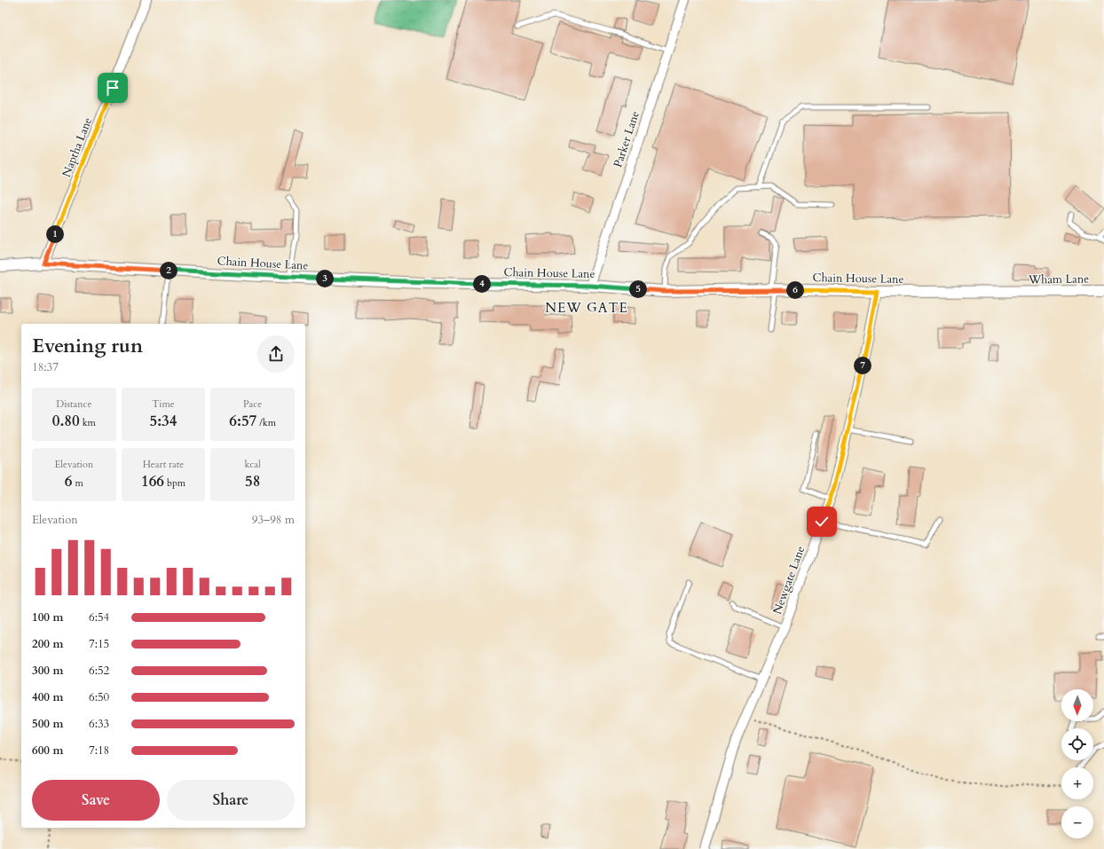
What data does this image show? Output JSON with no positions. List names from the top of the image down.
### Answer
{
  "streets": {
    "street": [
      "Parker Lane",
      "Naptha Lane",
      "Chain House Lane",
      "Wham Lane",
      "Newgate Lane"
    ]
  },
  "crossings": [
    ["Parker Lane", "Chain House Lane"],
    ["Naptha Lane", "Chain House Lane"],
    ["Chain House Lane", "Wham Lane"],
    ["Chain House Lane", "Newgate Lane"]
  ],
  "districts": ["NEW GATE"],
  "north": "bottom",
  "page": {
    "pins": [
      "1",
      "2",
      "3",
      "4",
      "5",
      "6",
      "7"
    ],
    "heading": ["Evening run", "18:37"],
    "stats": [
      ["Distance", "0.80 km"],
      ["Time", "5:34"],
      ["Pace", "6:57 /km"],
      ["Elevation", "6 m"],
      ["Heart rate", "166 bpm"],
      ["kcal", "58"]
    ],
    "chart": ["Elevation", "93–98 m"],
    "list": [
      {
        "name": "100 m",
        "note": "6:54"
      },
      {
        "name": "200 m",
        "note": "7:15"
      },
      {
        "name": "300 m",
        "note": "6:52"
      },
      {
        "name": "400 m",
        "note": "6:50"
      },
      {
        "name": "500 m",
        "note": "6:33"
      },
      {
        "name": "600 m",
        "note": "7:18"
      }
    ],
    "map_buttons": ["+", "−"],
    "buttons": ["Save", "Share"]
  }
}
